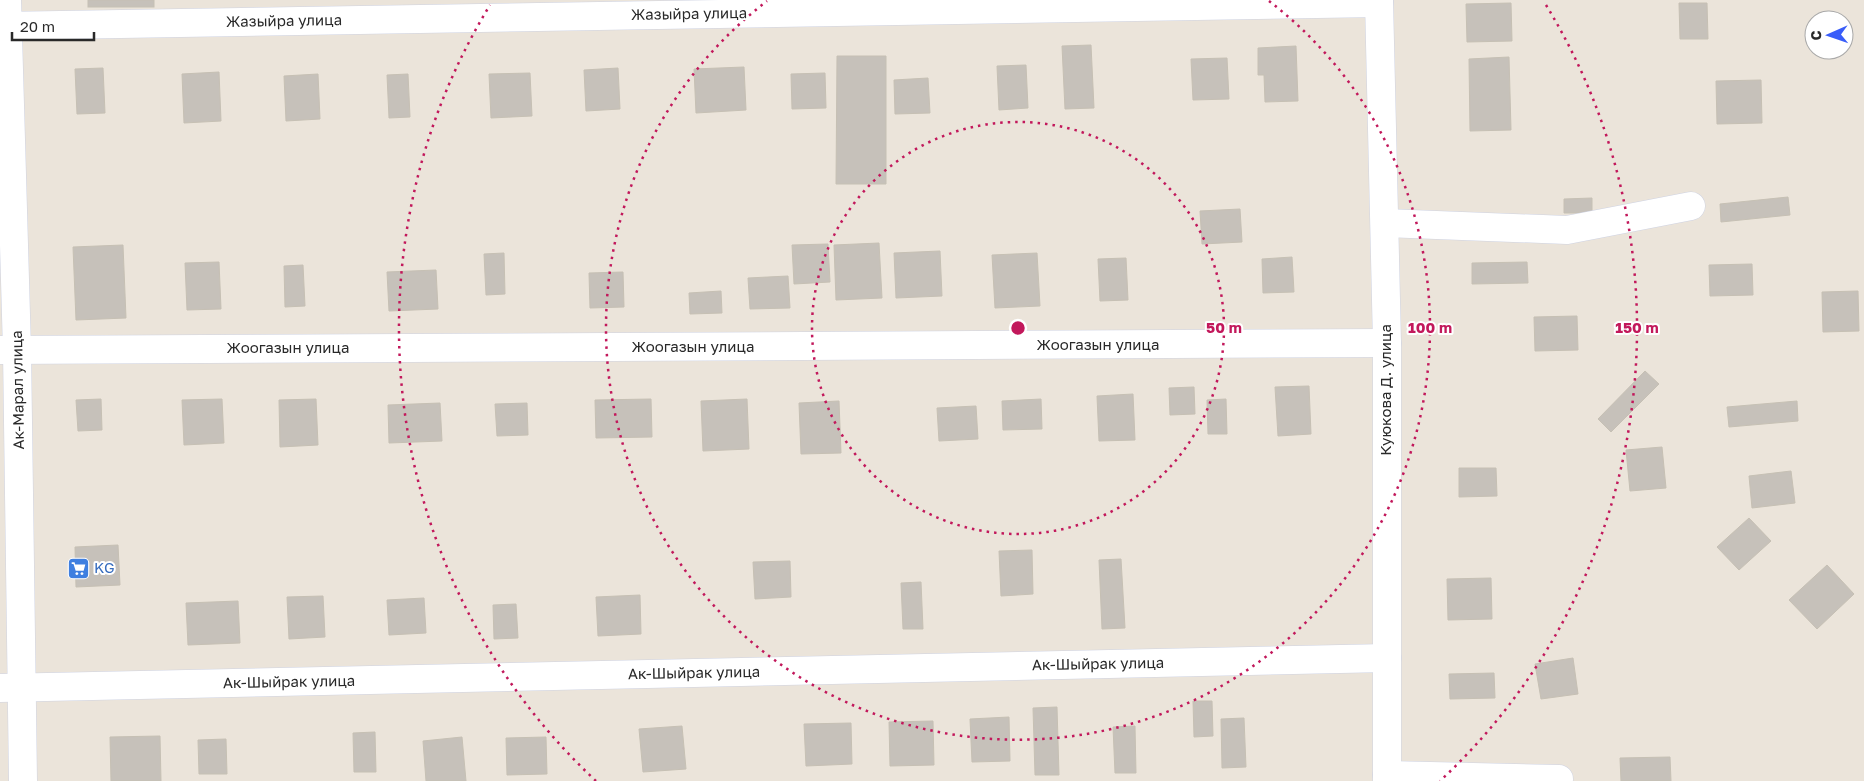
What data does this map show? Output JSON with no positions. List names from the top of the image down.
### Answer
{
  "streets": {
    "street": [
      "Жазыйра улица",
      "Жоогазын улица",
      "Ак-Марал улица",
      "Куюкова Д. улица",
      "Ак-Шыйрак улица"
    ]
  },
  "crossings": [
    ["Жазыйра улица", "Ак-Марал улица"],
    ["Жазыйра улица", "Куюкова Д. улица"],
    ["Жоогазын улица", "Ак-Марал улица"],
    ["Жоогазын улица", "Куюкова Д. улица"],
    ["Ак-Марал улица", "Ак-Шыйрак улица"],
    ["Куюкова Д. улица", "Ак-Шыйрак улица"]
  ],
  "places": {
    "supermarket": ["KG"]
  },
  "scale_bar": "20 m",
  "north": "left",
  "rings": ["50 m", "100 m", "150 m"]
}
